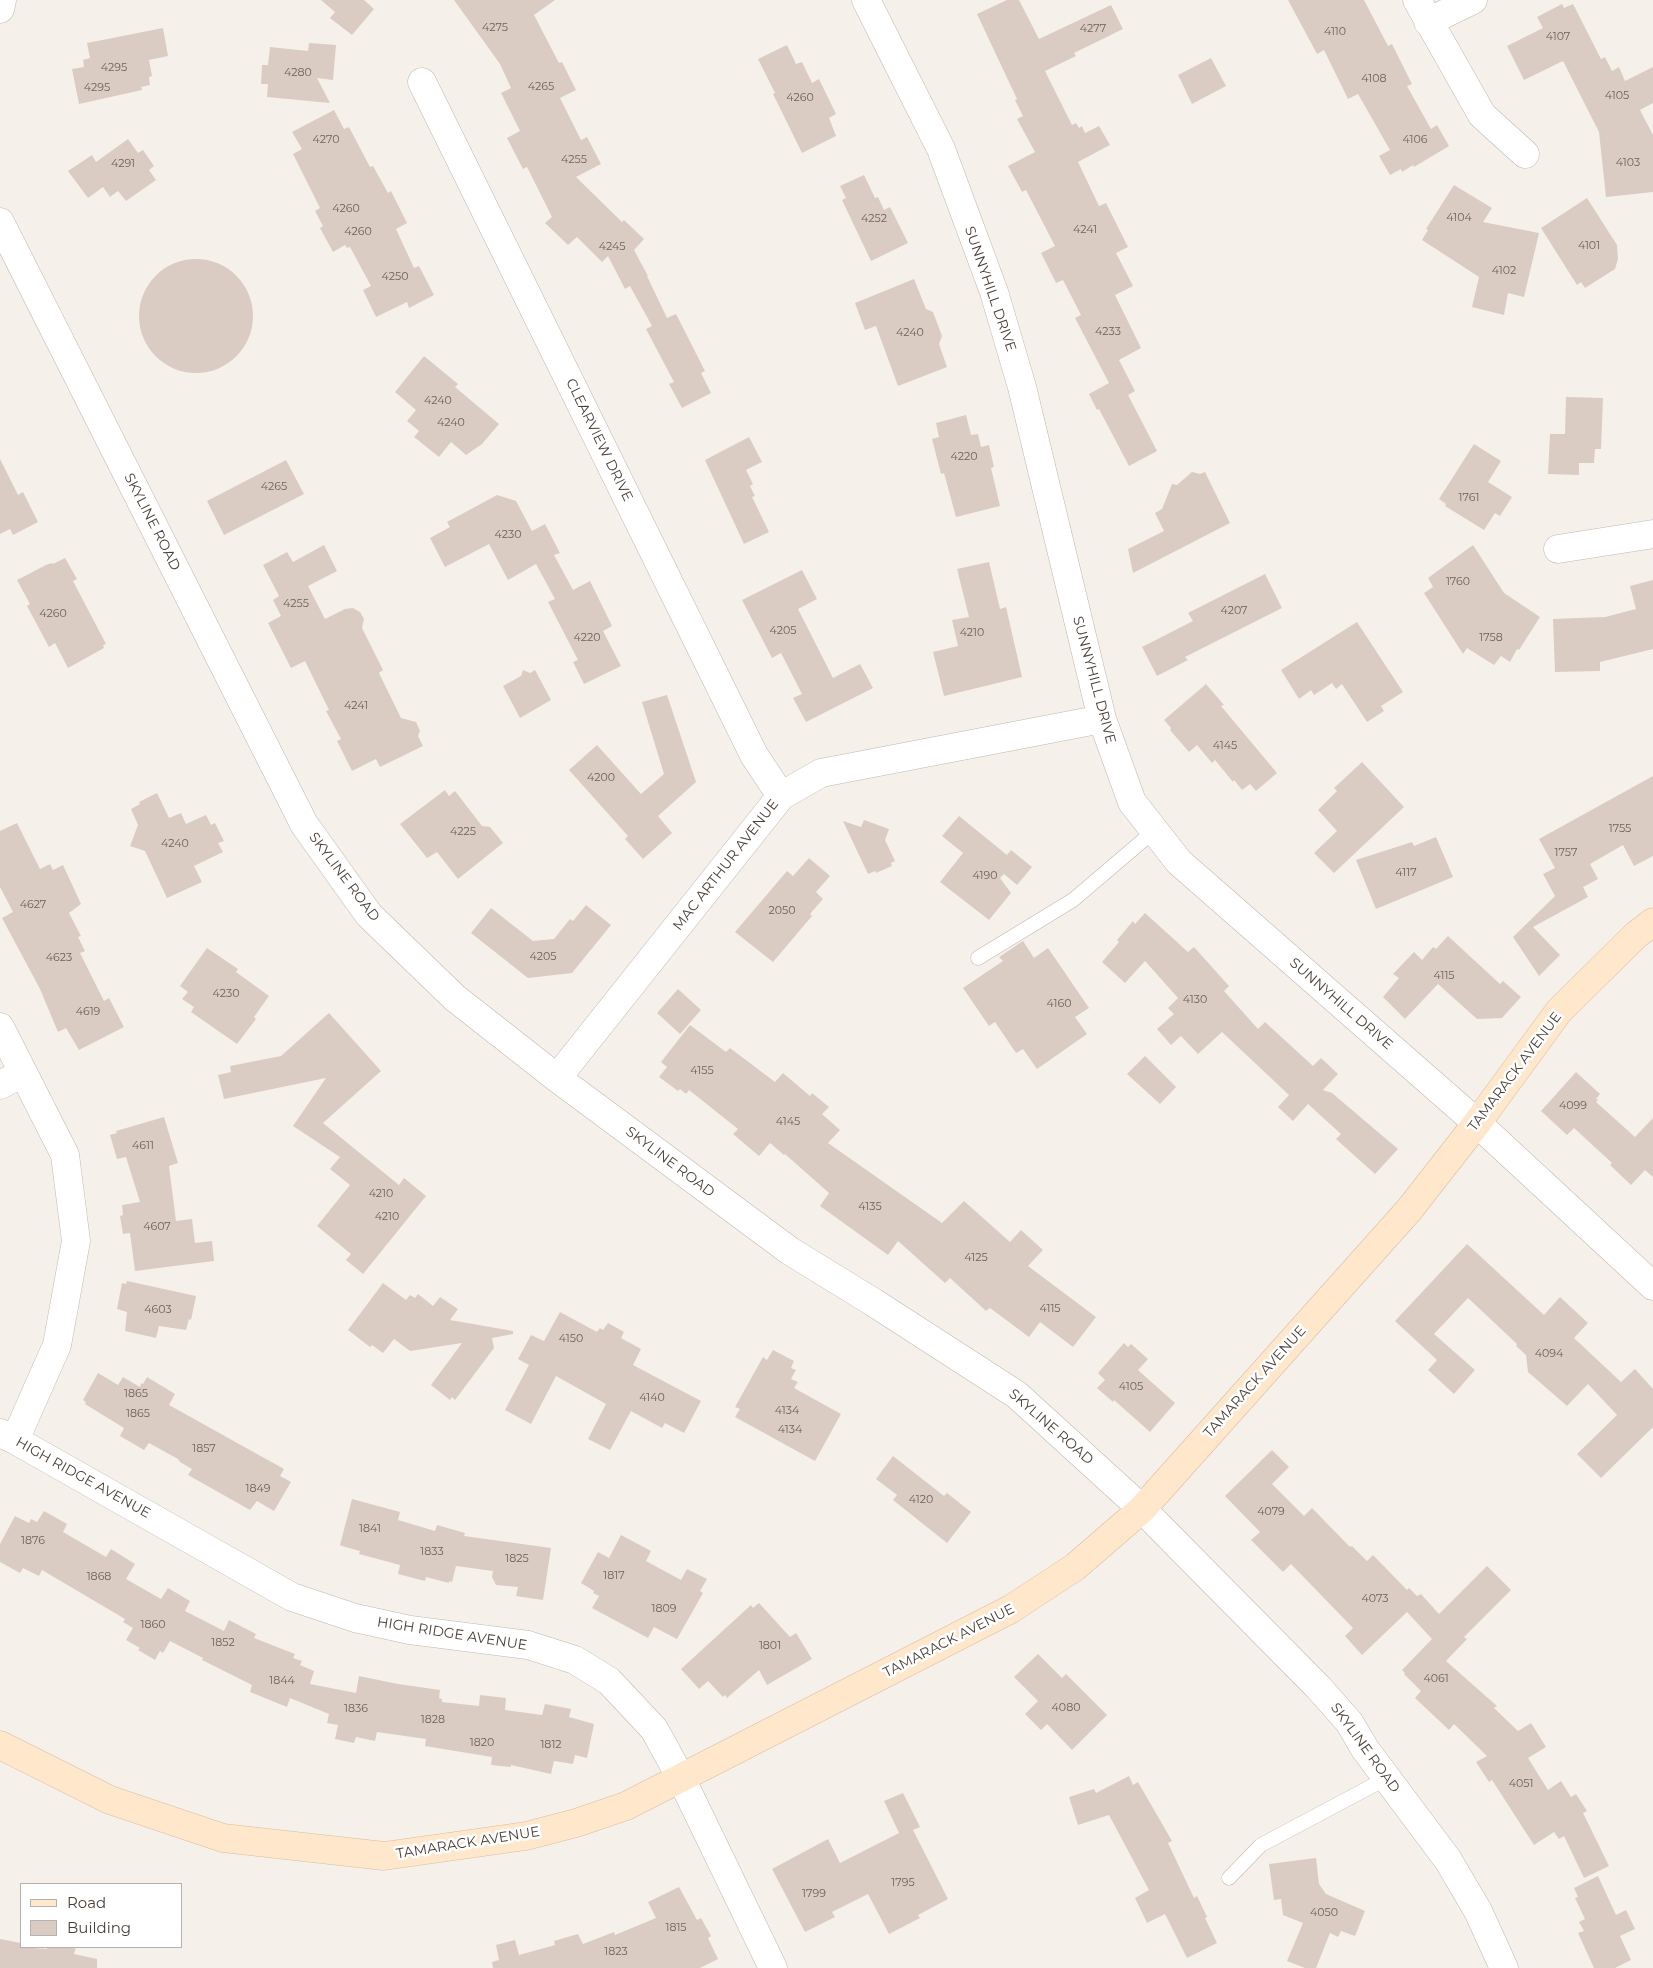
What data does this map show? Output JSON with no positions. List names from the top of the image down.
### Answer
{
  "streets": {
    "main road": ["TAMARACK AVENUE"],
    "street": [
      "SUNNYHILL DRIVE",
      "CLEARVIEW DRIVE",
      "SKYLINE ROAD",
      "MAC ARTHUR AVENUE",
      "HIGH RIDGE AVENUE"
    ]
  },
  "crossings": [
    ["SUNNYHILL DRIVE", "MAC ARTHUR AVENUE"],
    ["SUNNYHILL DRIVE", "TAMARACK AVENUE"],
    ["CLEARVIEW DRIVE", "MAC ARTHUR AVENUE"],
    ["SKYLINE ROAD", "MAC ARTHUR AVENUE"],
    ["SKYLINE ROAD", "TAMARACK AVENUE"],
    ["TAMARACK AVENUE", "HIGH RIDGE AVENUE"]
  ],
  "house_numbers": [
    "4275",
    "4277",
    "4110",
    "4107",
    "4295",
    "4280",
    "4108",
    "4265",
    "4295",
    "4105",
    "4260",
    "4270",
    "4106",
    "4255",
    "4103",
    "4291",
    "4260",
    "4104",
    "4252",
    "4241",
    "4260",
    "4101",
    "4245",
    "4102",
    "4250",
    "4233",
    "4240",
    "4240",
    "4240",
    "4220",
    "4265",
    "1761",
    "4230",
    "1760",
    "4255",
    "4207",
    "4260",
    "4205",
    "4210",
    "4220",
    "1758",
    "4241",
    "4145",
    "4200",
    "1755",
    "4225",
    "4240",
    "1757",
    "4117",
    "4190",
    "4627",
    "2050",
    "4205",
    "4623",
    "4115",
    "4230",
    "4130",
    "4160",
    "4619",
    "4155",
    "4099",
    "4145",
    "4611",
    "4210",
    "4135",
    "4210",
    "4607",
    "4125",
    "4115",
    "4603",
    "4150",
    "4094",
    "4105",
    "1865",
    "4140",
    "4134",
    "1865",
    "4134",
    "1857",
    "1849",
    "4120",
    "4079",
    "1841",
    "1876",
    "1833",
    "1825",
    "1817",
    "1868",
    "4073",
    "1809",
    "1860",
    "1852",
    "1801",
    "4061",
    "1844",
    "4080",
    "1836",
    "1828",
    "1820",
    "1812",
    "4051",
    "1795",
    "1799",
    "4050",
    "1815",
    "1823"
  ],
  "legend": ["Road", "Building"]
}
